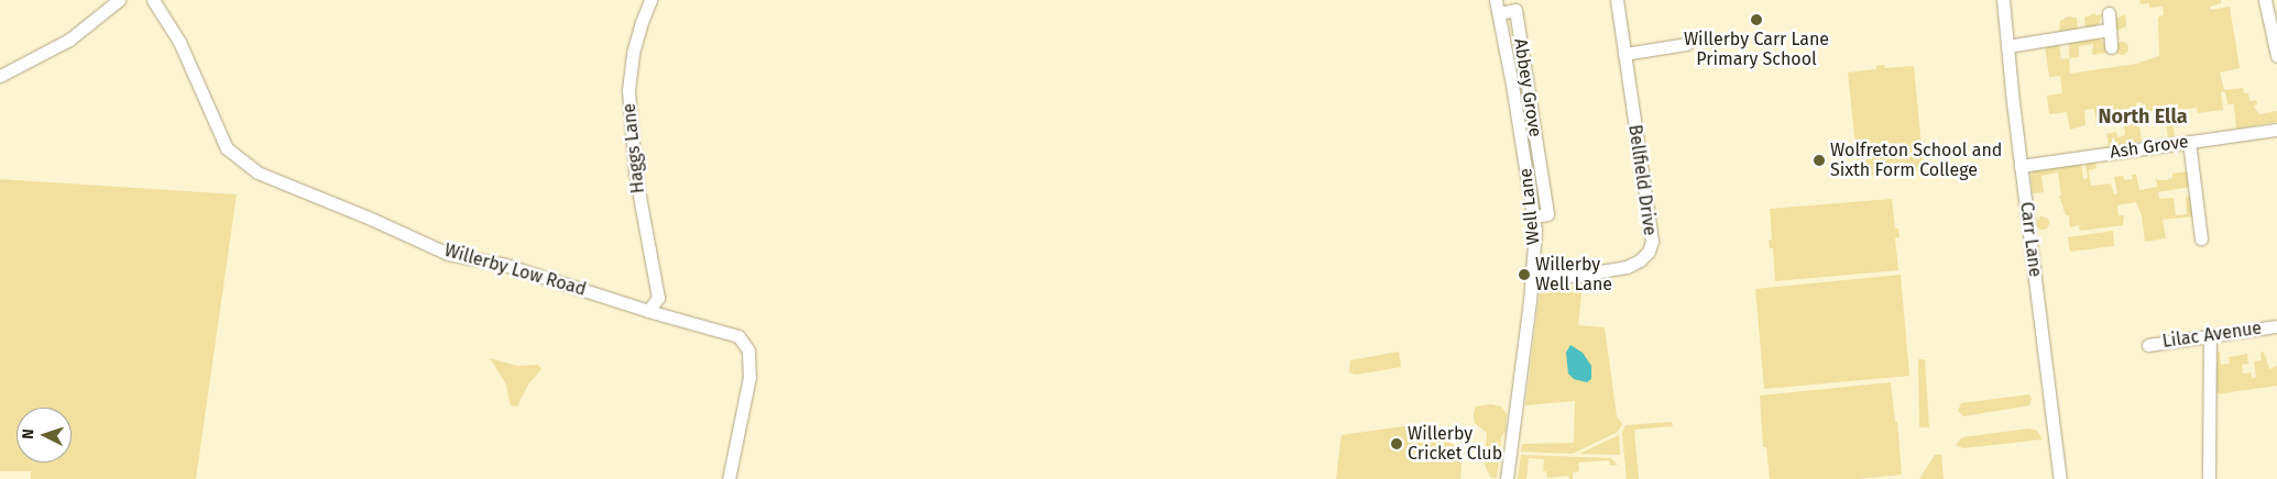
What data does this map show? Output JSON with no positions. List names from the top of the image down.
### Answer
{
  "streets": {
    "street": [
      "Abbey Grove",
      "Ash Grove",
      "Haggs Lane",
      "Bellfield Drive",
      "Well Lane",
      "Carr Lane",
      "Willerby Low Road",
      "Lilac Avenue"
    ]
  },
  "crossings": [
    ["Abbey Grove", "Well Lane"],
    ["Ash Grove", "Carr Lane"],
    ["Haggs Lane", "Willerby Low Road"],
    ["Bellfield Drive", "Well Lane"]
  ],
  "districts": ["North Ella"],
  "places": [
    "Willerby Carr Lane Primary School",
    "Wolfreton School and Sixth Form College",
    "Willerby Well Lane",
    "Willerby Cricket Club"
  ],
  "north": "left"
}
